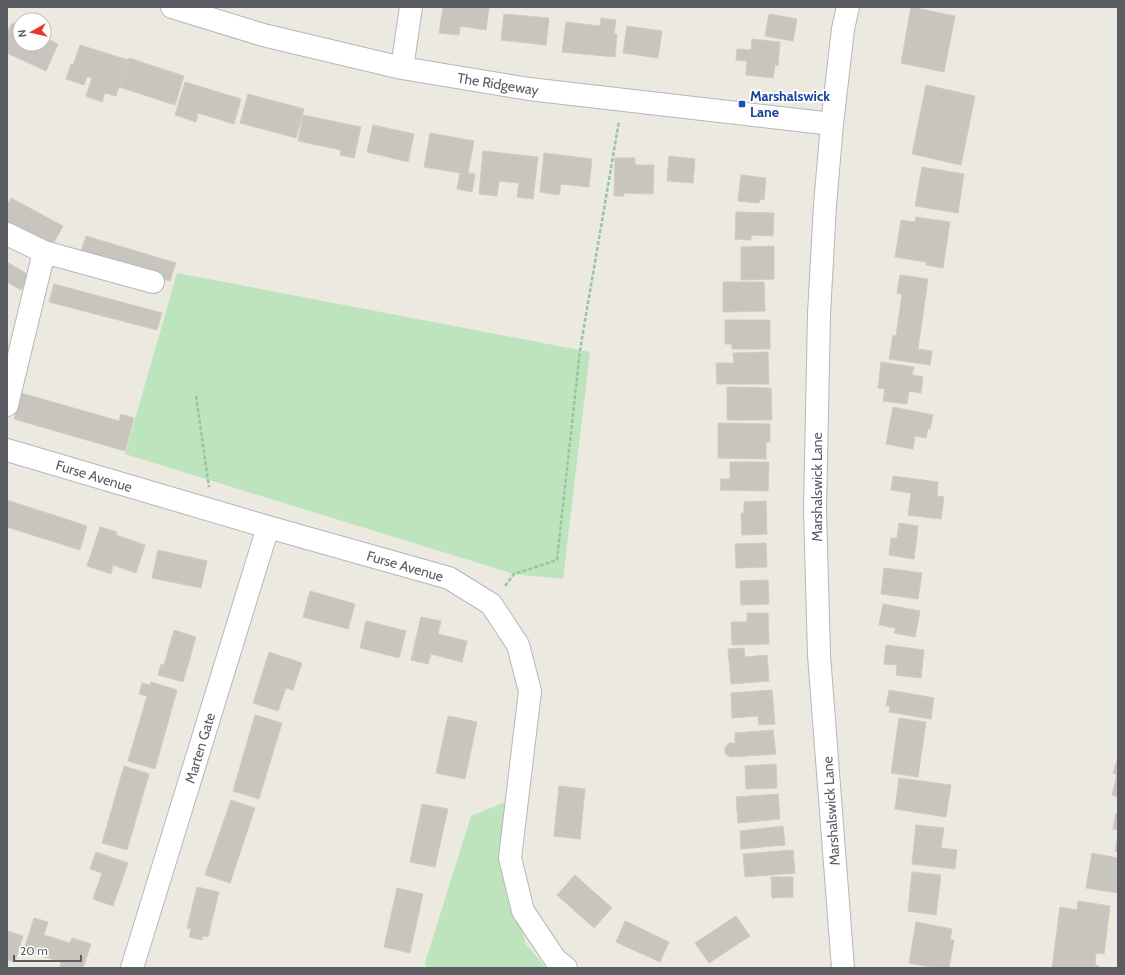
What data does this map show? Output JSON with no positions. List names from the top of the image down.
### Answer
{
  "streets": {
    "street": [
      "The Ridgeway",
      "Furse Avenue",
      "Marshalswick Lane",
      "Marten Gate"
    ]
  },
  "crossings": [
    ["The Ridgeway", "Marshalswick Lane"],
    ["Furse Avenue", "Marten Gate"]
  ],
  "places": {
    "transit": ["Marshalswick Lane"]
  },
  "scale_bar": "20 m",
  "north": "left"
}
